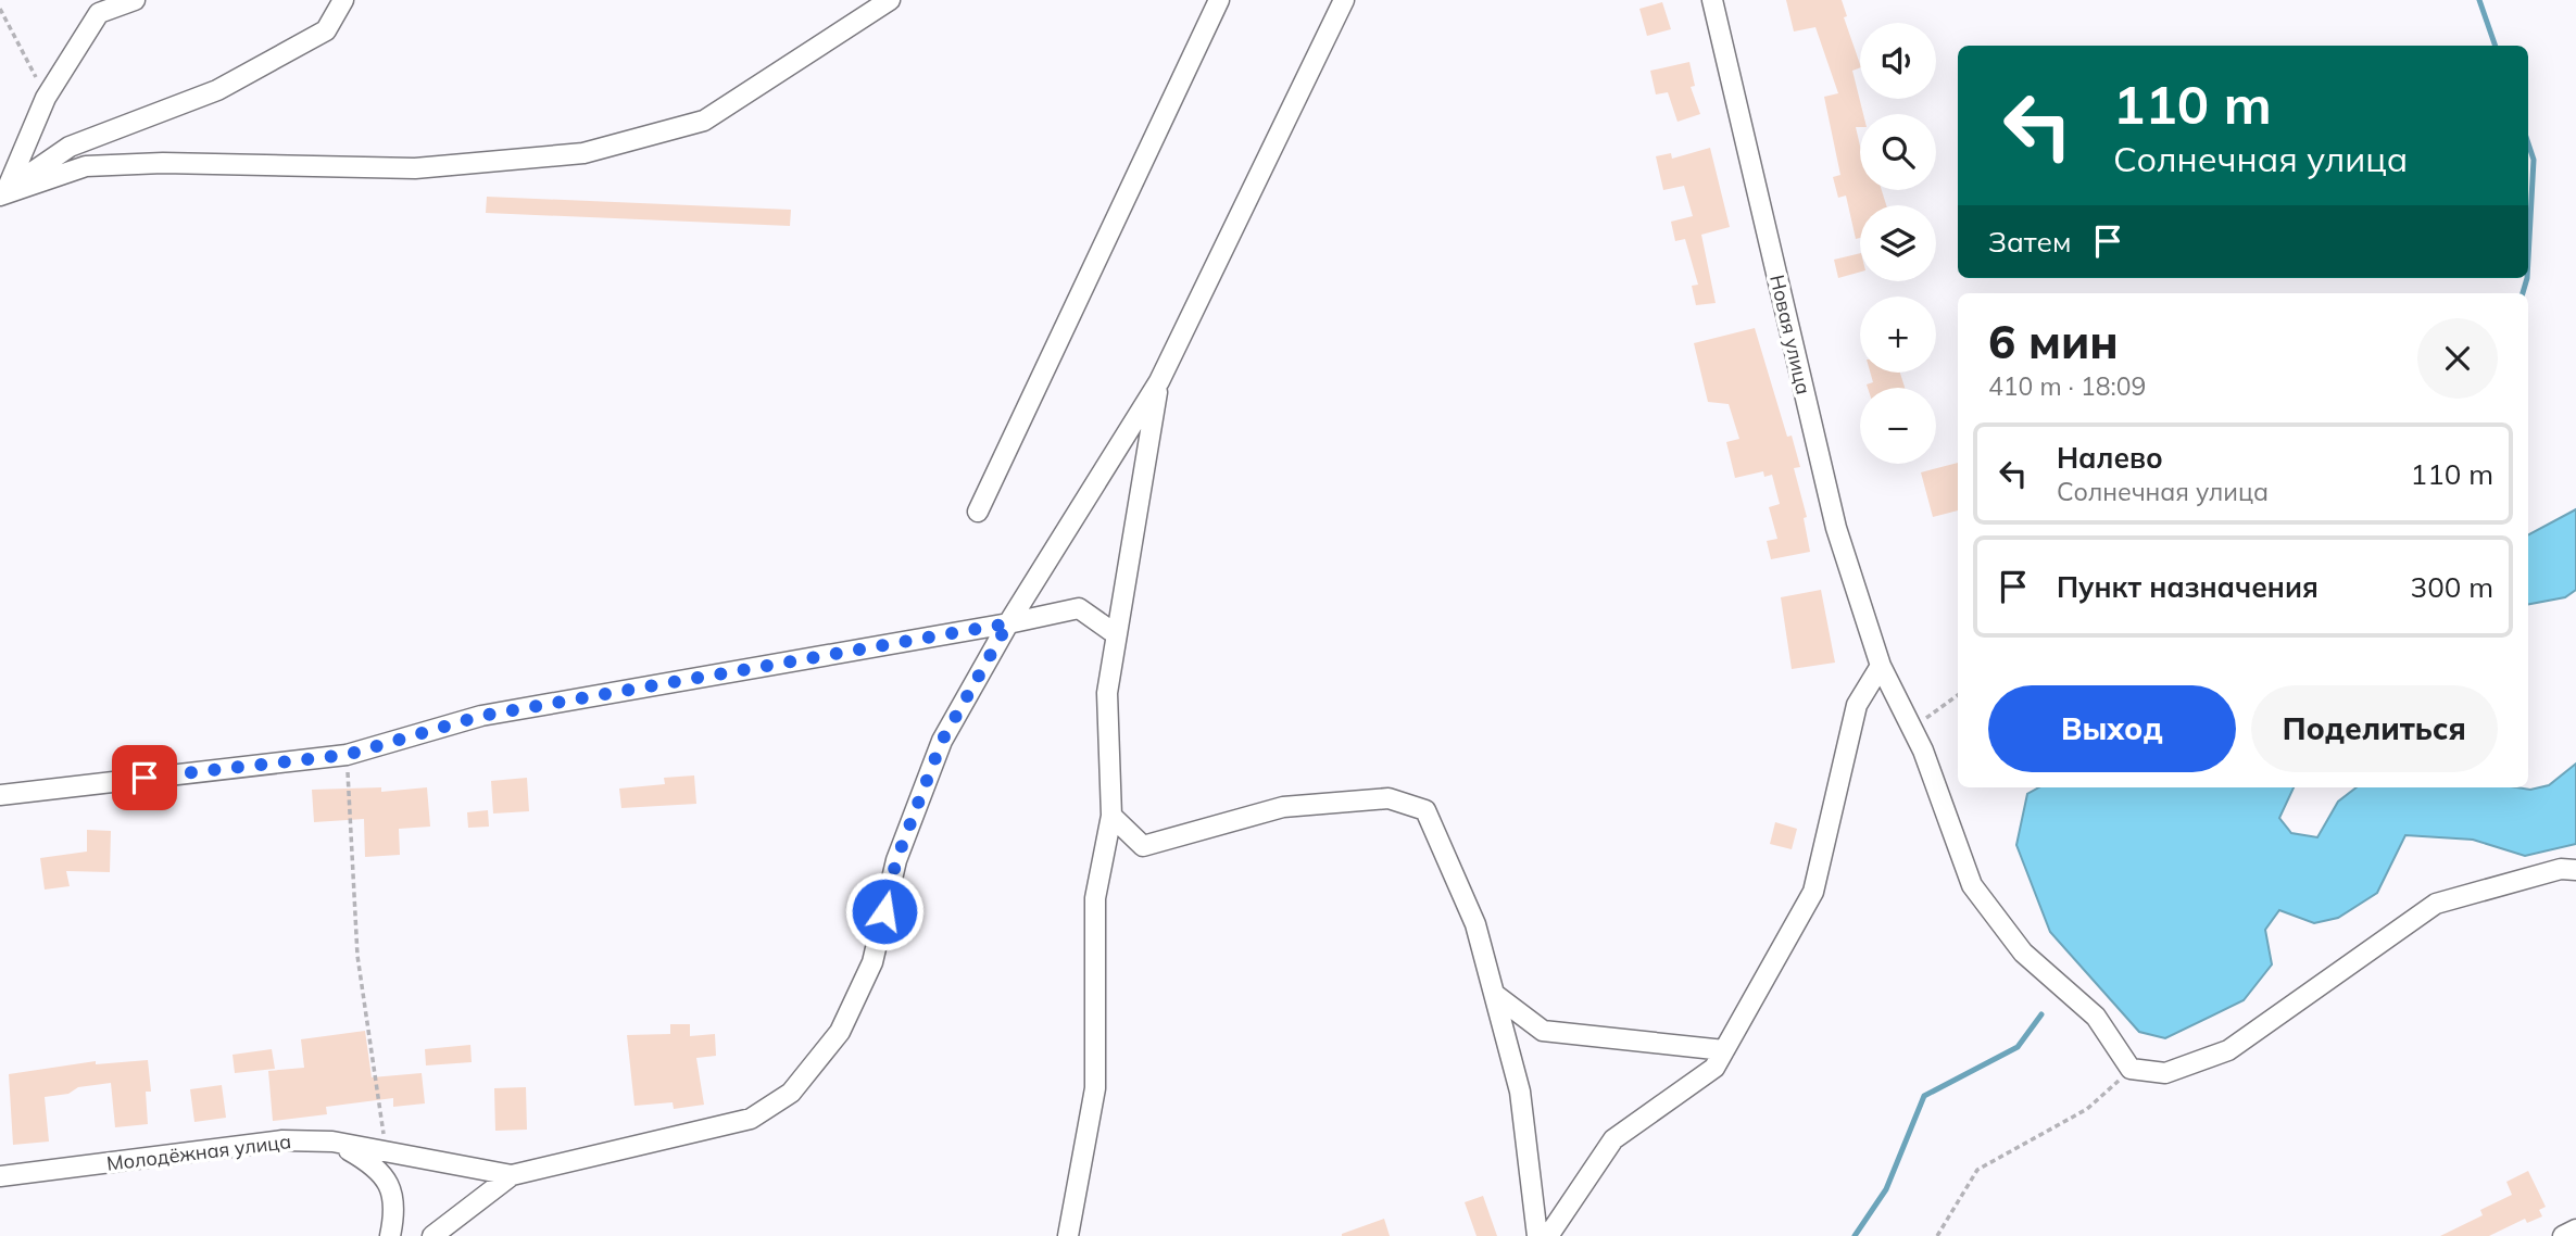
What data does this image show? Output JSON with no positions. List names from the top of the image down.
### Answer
{
  "streets": {
    "street": ["Новая улица", "Молодёжная улица"]
  },
  "page": {
    "map_buttons": ["+", "−"],
    "turn": ["110 m", "Солнечная улица"],
    "then": "Затем",
    "heading": ["6 мин", "410 m · 18:09"],
    "list": [
      {
        "name": "Налево",
        "note": "Солнечная улица",
        "value": "110 m"
      },
      {
        "name": "Пункт назначения",
        "value": "300 m"
      }
    ],
    "buttons": ["Выход", "Поделиться"]
  }
}
